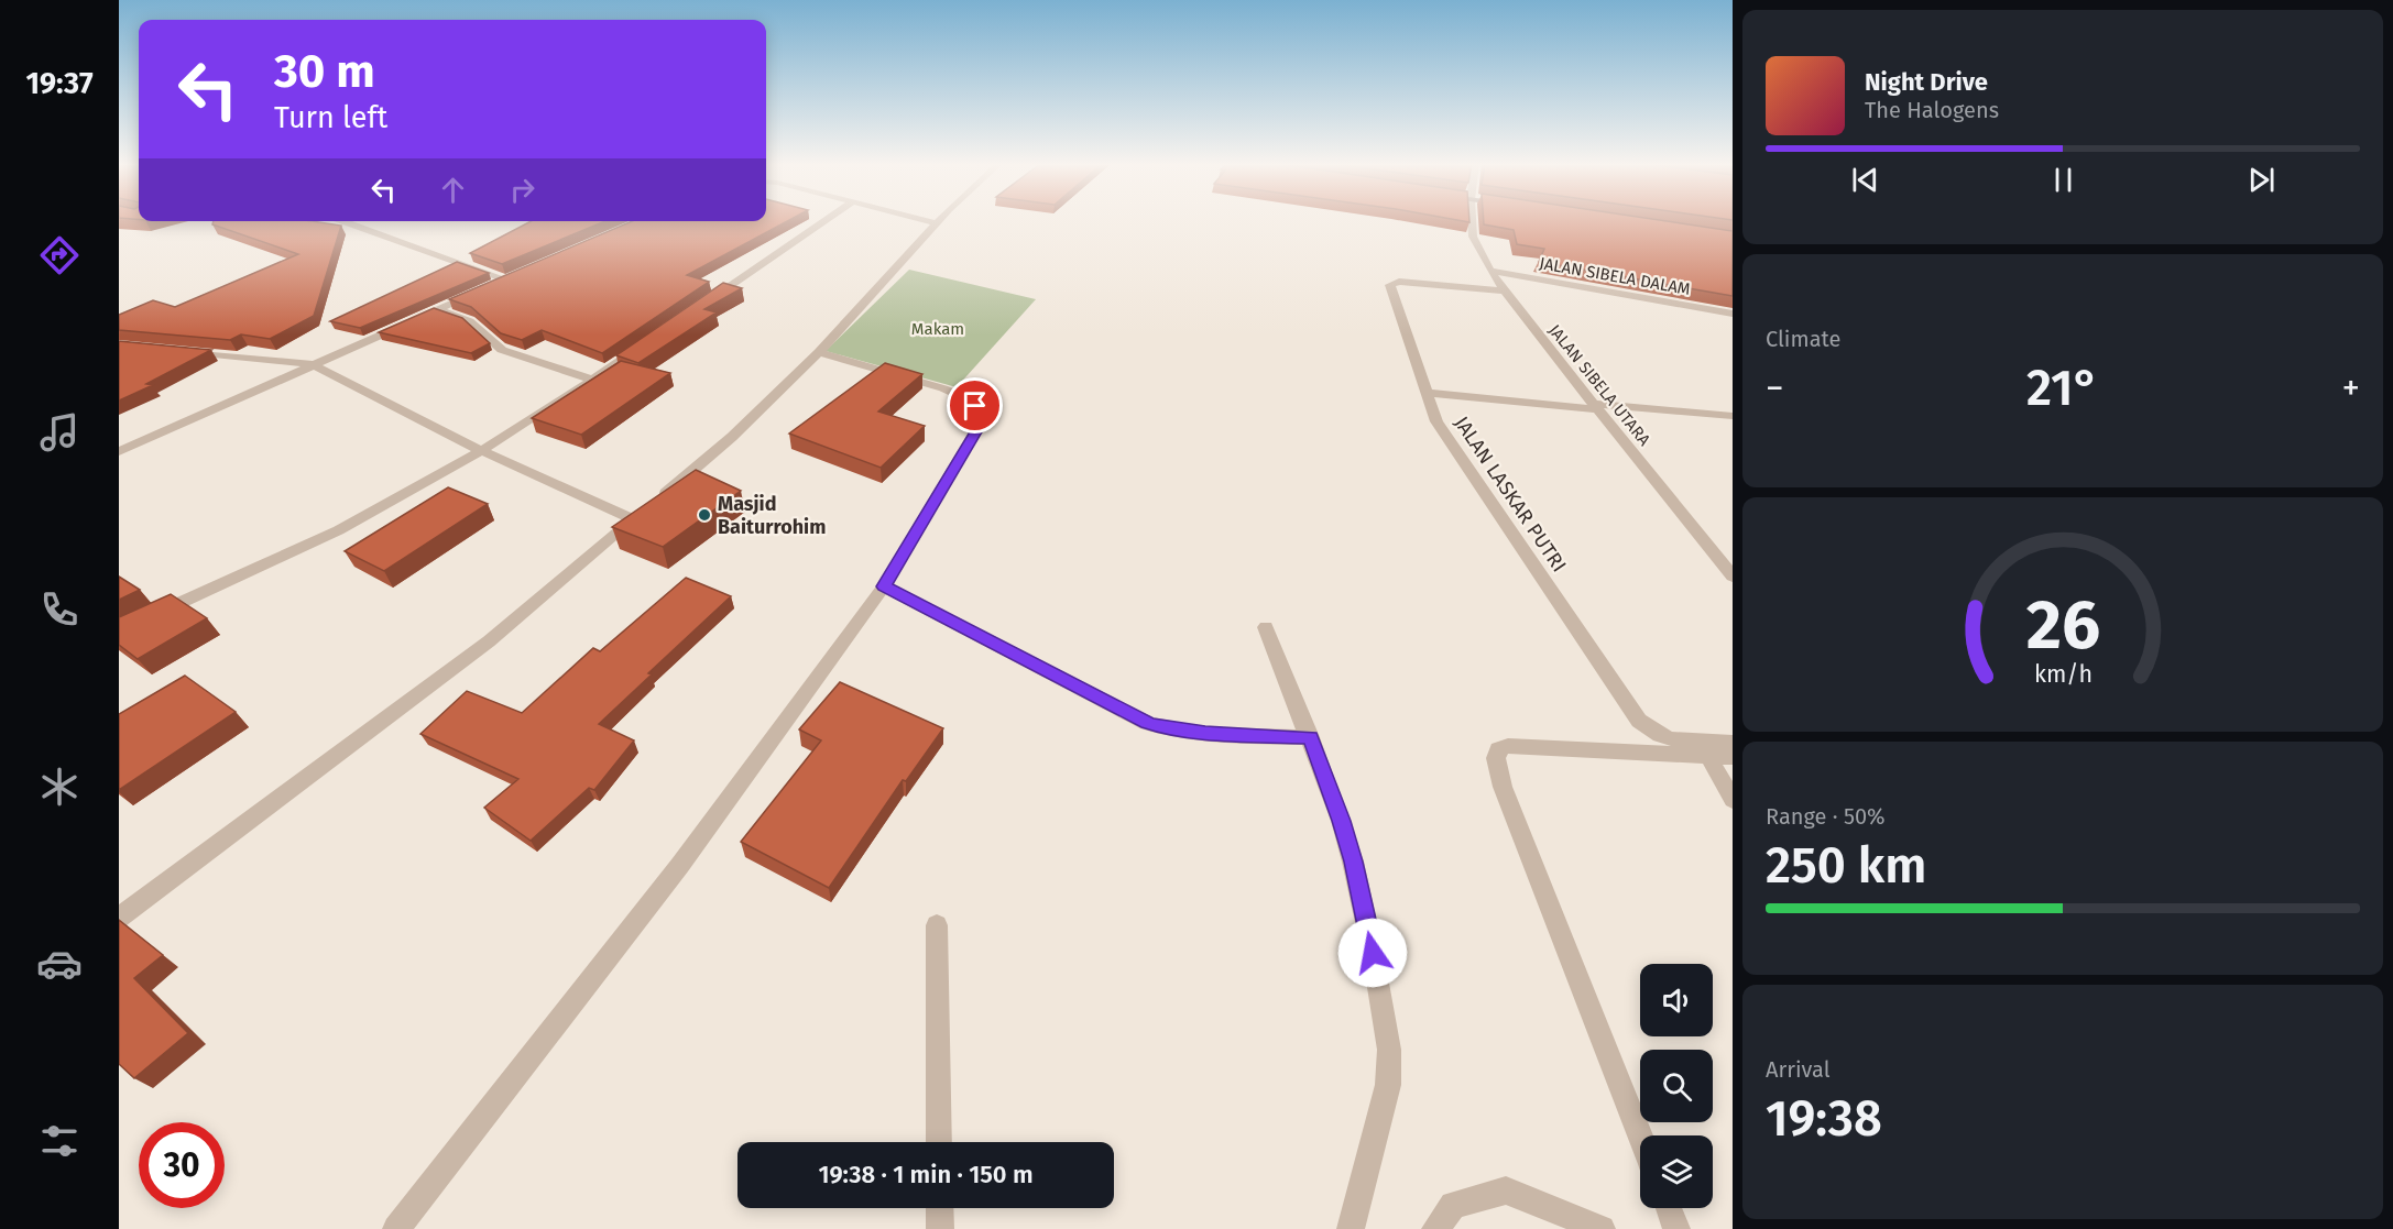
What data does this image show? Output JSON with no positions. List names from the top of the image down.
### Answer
{
  "streets": {
    "street": ["JALAN SIBELA DALAM", "JALAN SIBELA UTARA", "JALAN LASKAR PUTRI"]
  },
  "crossings": [
    ["JALAN SIBELA DALAM", "JALAN SIBELA UTARA"],
    ["JALAN SIBELA UTARA", "JALAN LASKAR PUTRI"]
  ],
  "parks": ["Makam"],
  "places": ["Masjid Baiturrohim"],
  "page": {
    "tabs": "19:37",
    "turn": ["30 m", "Turn left"],
    "song": ["Night Drive", "The Halogens"],
    "tile": [
      "Climate",
      ["Range · 50%", "250 km"],
      ["Arrival", "19:38"]
    ],
    "heat": ["−", "21°", "+"],
    "limit": "30",
    "trip": "19:38 · 1 min · 150 m",
    "gauge": ["26", "km/h"]
  }
}
